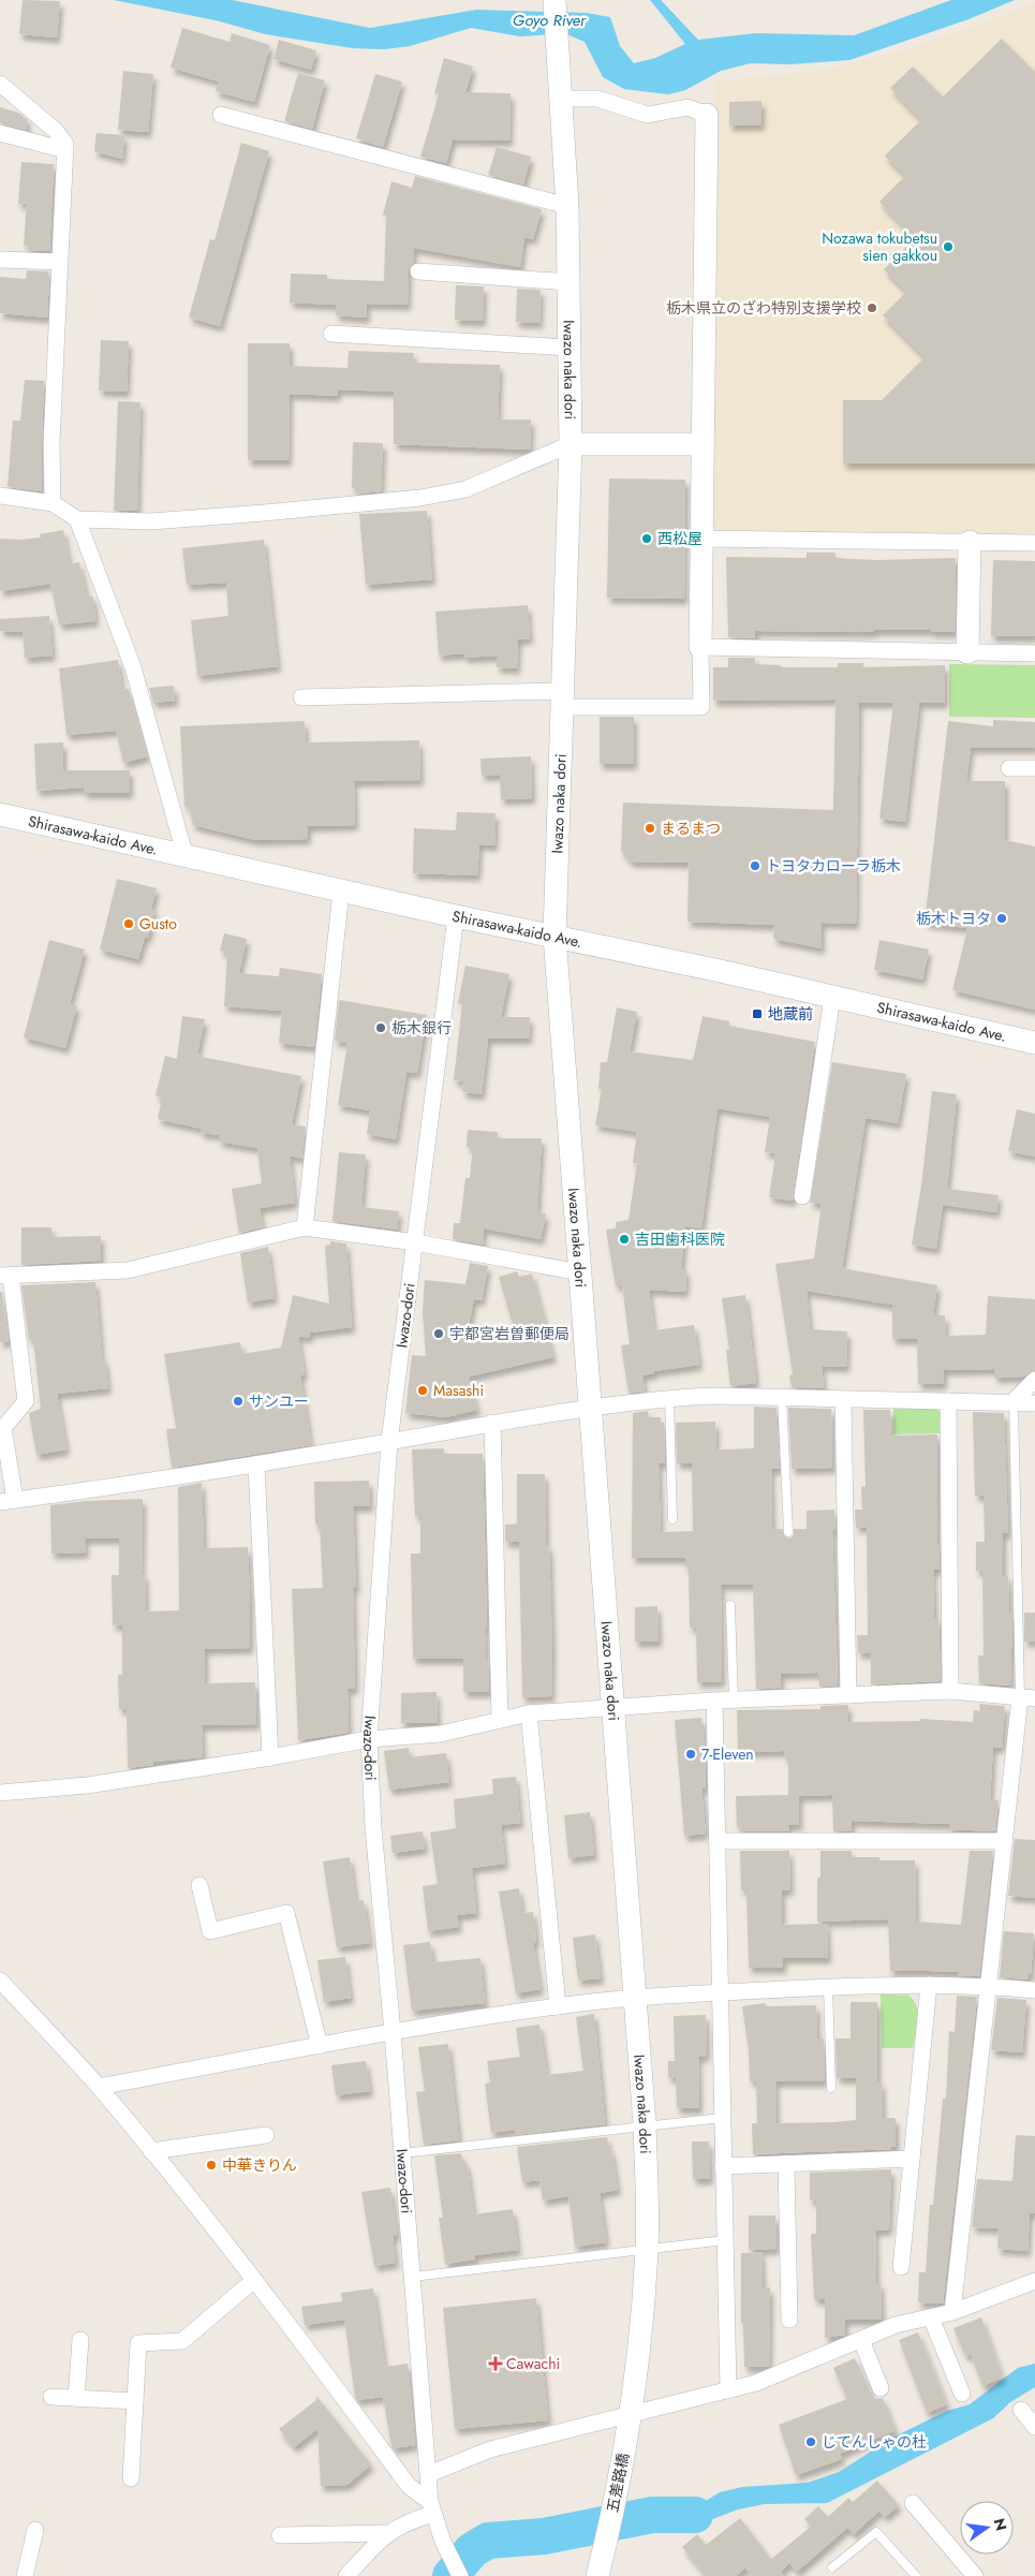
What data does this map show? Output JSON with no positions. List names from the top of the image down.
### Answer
{
  "streets": {
    "street": [
      "Iwazo naka dori",
      "Shirasawa-kaido Ave.",
      "Iwazo-dori",
      "五差路橋"
    ]
  },
  "crossings": [
    ["Iwazo naka dori", "Shirasawa-kaido Ave."],
    ["Iwazo naka dori", "五差路橋"],
    ["Shirasawa-kaido Ave.", "Iwazo-dori"]
  ],
  "water": ["Goyo River"],
  "places": {
    "other": [
      "Nozawa tokubetsu sien gakkou",
      "栃木県立のざわ特別支援学校",
      "西松屋",
      "まるまつ",
      "トヨタカローラ栃木",
      "栃木トヨタ",
      "Gusto",
      "栃木銀行",
      "吉田歯科医院",
      "宇都宮岩曽郵便局",
      "Masashi",
      "サンユー",
      "7-Eleven",
      "中華きりん",
      "じてんしゃの杜"
    ],
    "transit": ["地蔵前"],
    "health": ["Cawachi"]
  },
  "north": "right"
}
